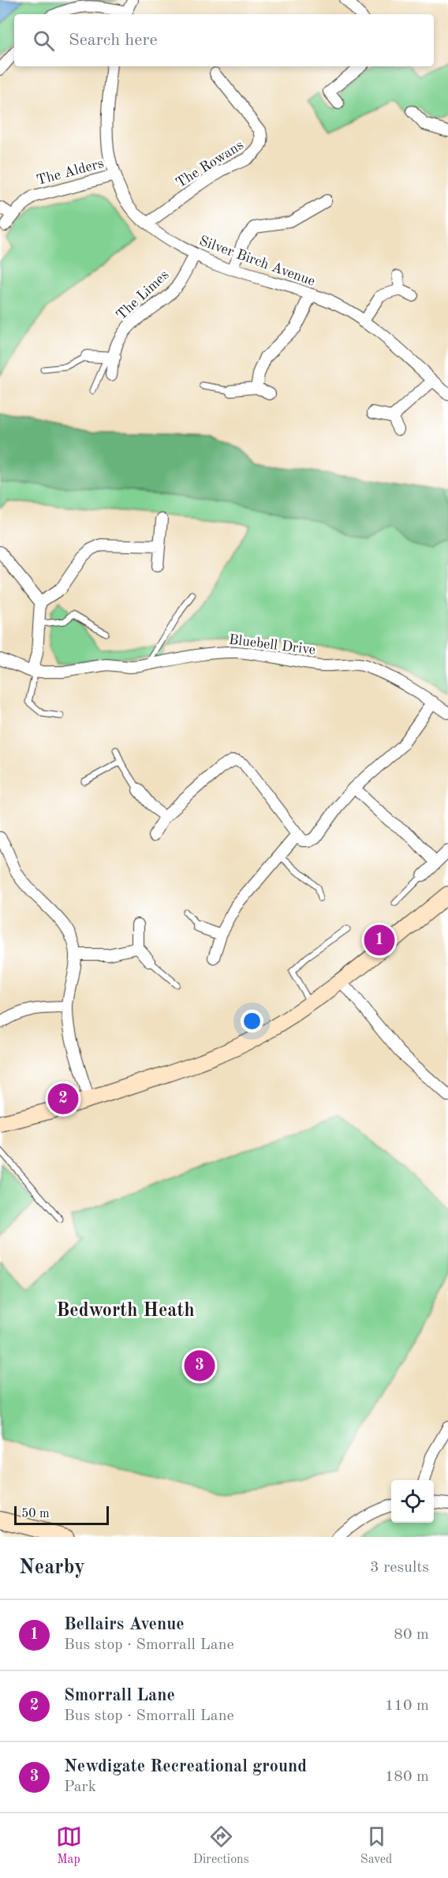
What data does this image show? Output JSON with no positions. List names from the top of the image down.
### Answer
{
  "streets": {
    "street": [
      "The Rowans",
      "The Alders",
      "Silver Birch Avenue",
      "The Limes",
      "Bluebell Drive"
    ]
  },
  "crossings": [
    ["The Rowans", "Silver Birch Avenue"],
    ["The Alders", "Silver Birch Avenue"],
    ["Silver Birch Avenue", "The Limes"]
  ],
  "districts": ["Bedworth Heath"],
  "scale_bar": "50 m",
  "page": {
    "search": "Search here",
    "pins": ["1", "2", "3"],
    "scale": "50 m",
    "heading": ["Nearby", "3 results"],
    "list": [
      {
        "mark": "1",
        "name": "Bellairs Avenue",
        "note": "Bus stop · Smorrall Lane",
        "value": "80 m"
      },
      {
        "mark": "2",
        "name": "Smorrall Lane",
        "note": "Bus stop · Smorrall Lane",
        "value": "110 m"
      },
      {
        "mark": "3",
        "name": "Newdigate Recreational ground",
        "note": "Park",
        "value": "180 m"
      }
    ],
    "nav": ["Map", "Directions", "Saved"]
  }
}
